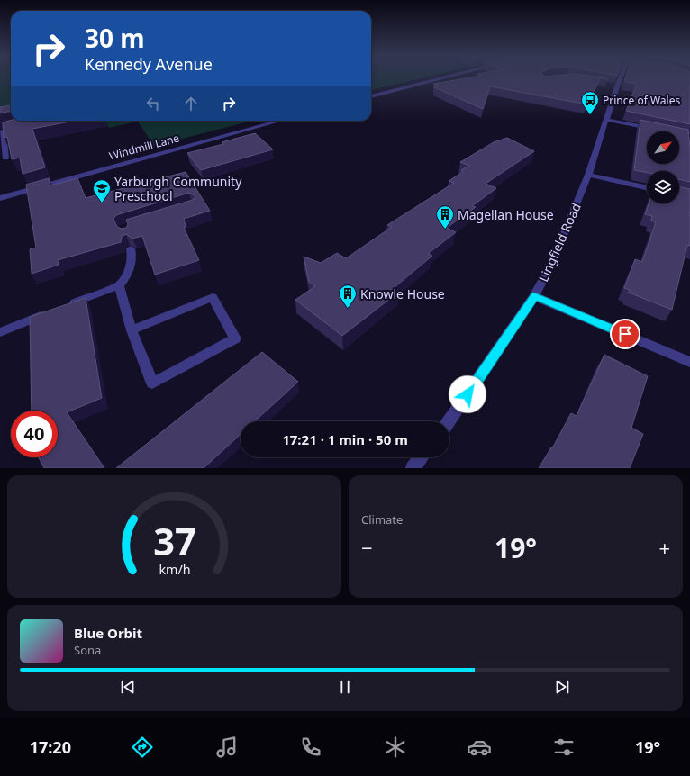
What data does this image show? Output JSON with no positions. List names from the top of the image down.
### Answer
{
  "streets": {
    "street": ["Windmill Lane", "Lingfield Road"]
  },
  "places": {
    "bus stop": ["Prince of Wales"],
    "school or university": ["Yarburgh Community Preschool"],
    "building": ["Magellan House", "Knowle House"]
  },
  "north": "top right",
  "page": {
    "turn": ["30 m", "Kennedy Avenue"],
    "limit": "40",
    "trip": "17:21 · 1 min · 50 m",
    "tile": "Climate",
    "heat": ["−", "19°", "+"],
    "song": ["Blue Orbit", "Sona"],
    "tabs": ["17:20", "19°"],
    "gauge": ["37", "km/h"]
  }
}
